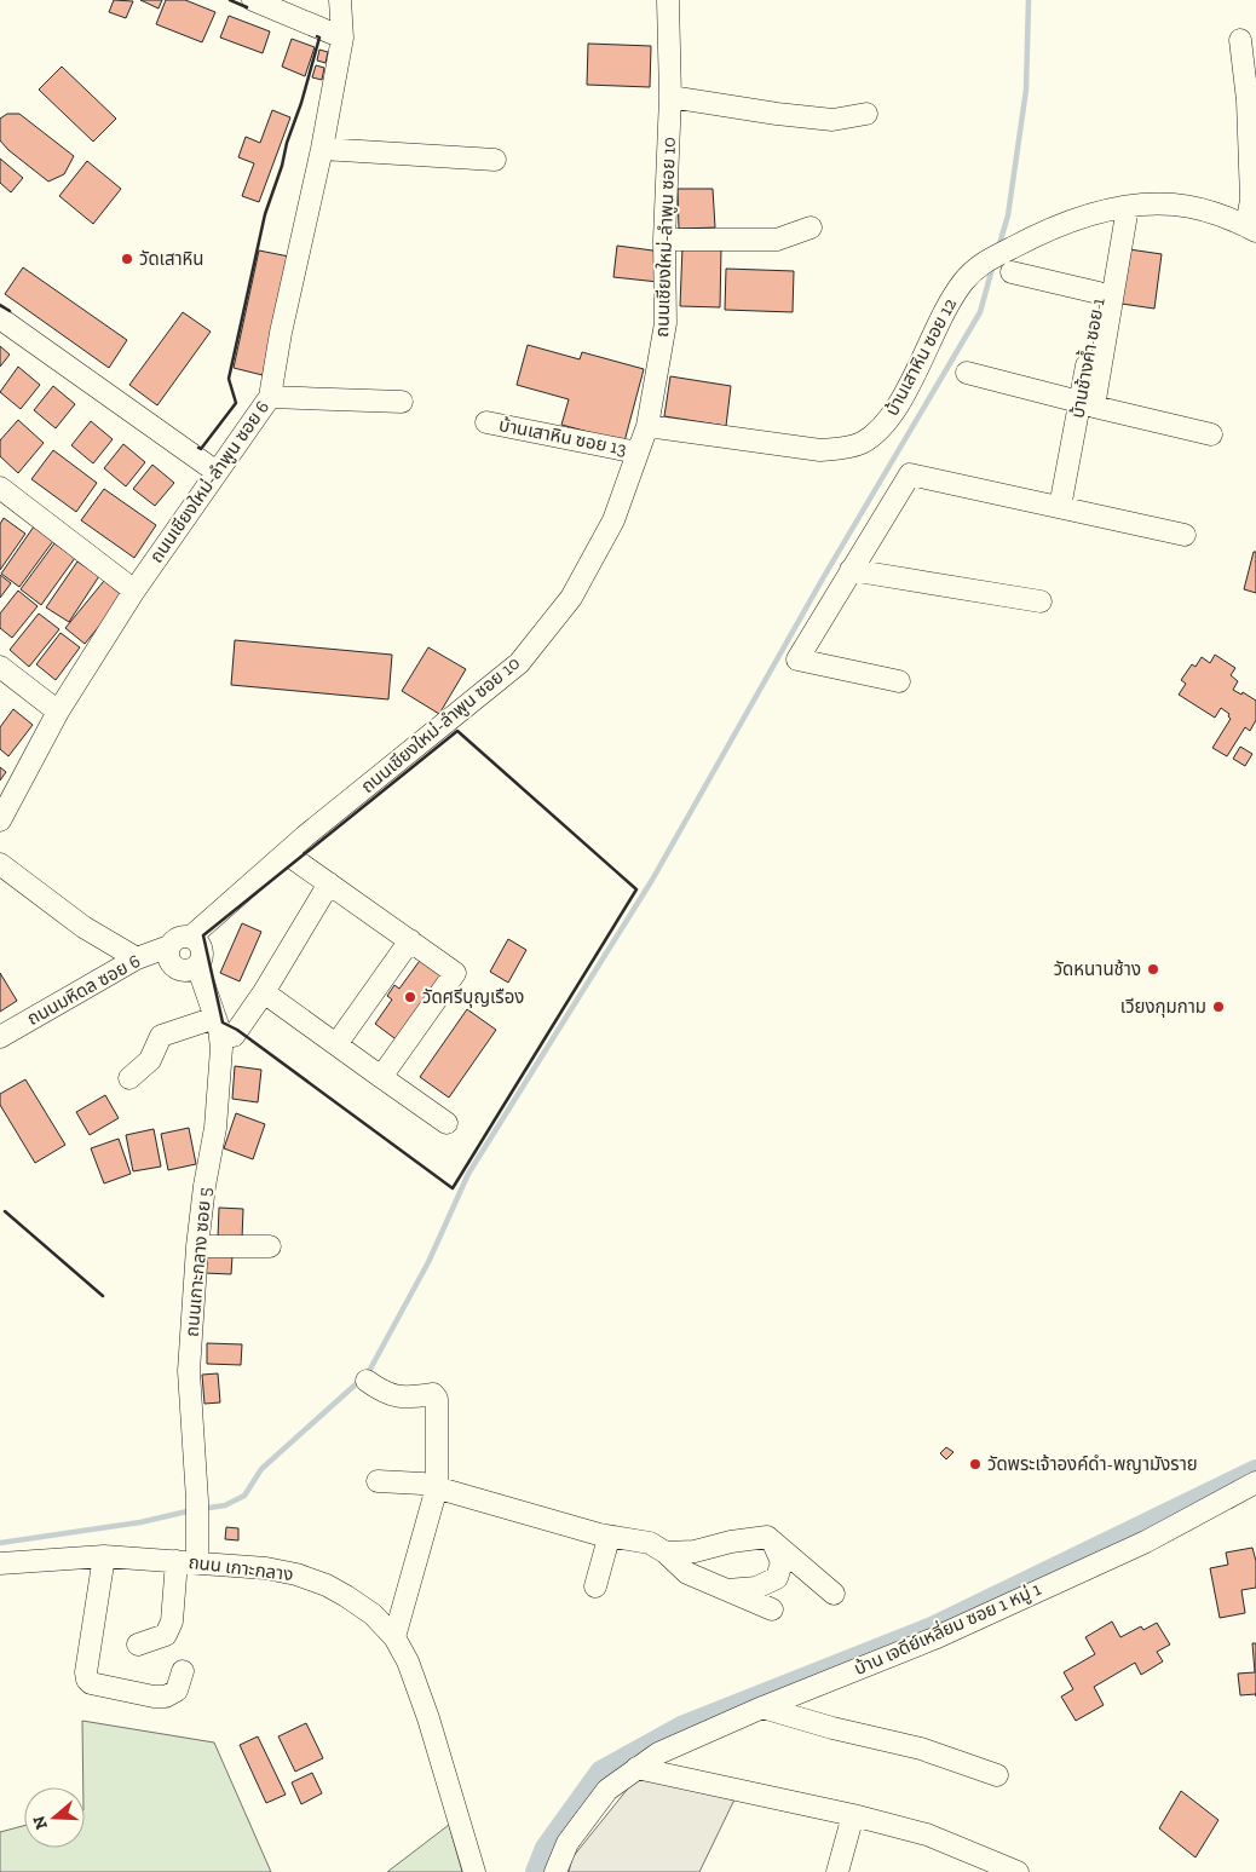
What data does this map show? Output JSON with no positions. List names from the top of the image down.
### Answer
{
  "streets": {
    "street": [
      "ถนนเชียงใหม่-ลำพูน ซอย 10",
      "บ้านเสาหิน ซอย 12",
      "บ้านช้างค้ำ ซอย 1",
      "บ้านเสาหิน ซอย 13",
      "ถนนเชียงใหม่-ลำพูน ซอย 6",
      "ถนนมหิดล ซอย 6",
      "ถนนเกาะกลาง ซอย 5",
      "ถนน เกาะกลาง",
      "บ้าน เจดีย์เหลี่ยม ซอย 1 หมู่ 1"
    ]
  },
  "crossings": [
    ["ถนนเชียงใหม่-ลำพูน ซอย 10", "บ้านเสาหิน ซอย 12"],
    ["ถนนเชียงใหม่-ลำพูน ซอย 10", "บ้านเสาหิน ซอย 13"],
    ["ถนนเชียงใหม่-ลำพูน ซอย 10", "ถนนมหิดล ซอย 6"],
    ["ถนนเชียงใหม่-ลำพูน ซอย 10", "ถนนเกาะกลาง ซอย 5"],
    ["บ้านเสาหิน ซอย 12", "บ้านช้างค้ำ ซอย 1"],
    ["ถนนมหิดล ซอย 6", "ถนนเกาะกลาง ซอย 5"],
    ["ถนนเกาะกลาง ซอย 5", "ถนน เกาะกลาง"]
  ],
  "places": [
    "วัดเสาหิน",
    "วัดหนานช้าง",
    "วัดศรีบุญเรือง",
    "เวียงกุมกาม",
    "วัดพระเจ้าองค์ดำ-พญามังราย"
  ],
  "north": "left"
}
